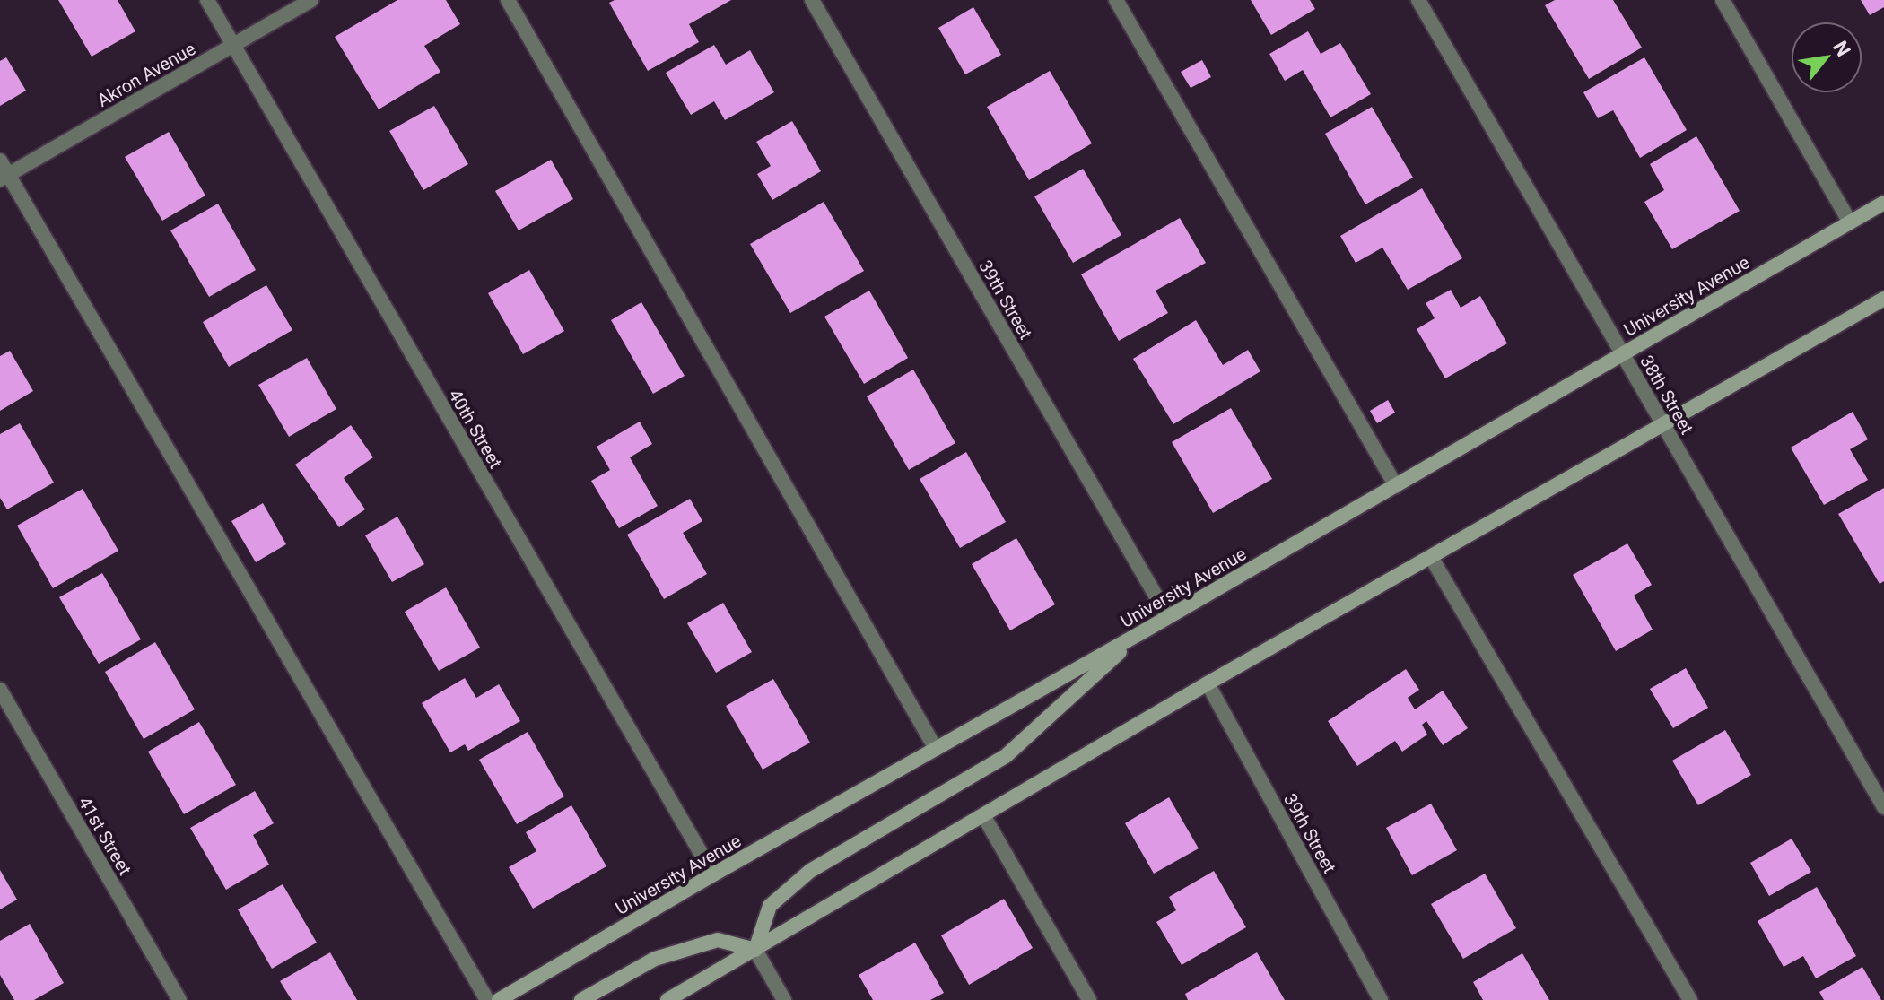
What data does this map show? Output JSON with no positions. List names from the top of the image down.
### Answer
{
  "streets": {
    "main road": ["University Avenue"],
    "street": [
      "Akron Avenue",
      "39th Street",
      "38th Street",
      "40th Street",
      "41st Street"
    ]
  },
  "crossings": [
    ["Akron Avenue", "40th Street"],
    ["University Avenue", "39th Street"],
    ["University Avenue", "38th Street"],
    ["University Avenue", "40th Street"]
  ],
  "north": "top right"
}
